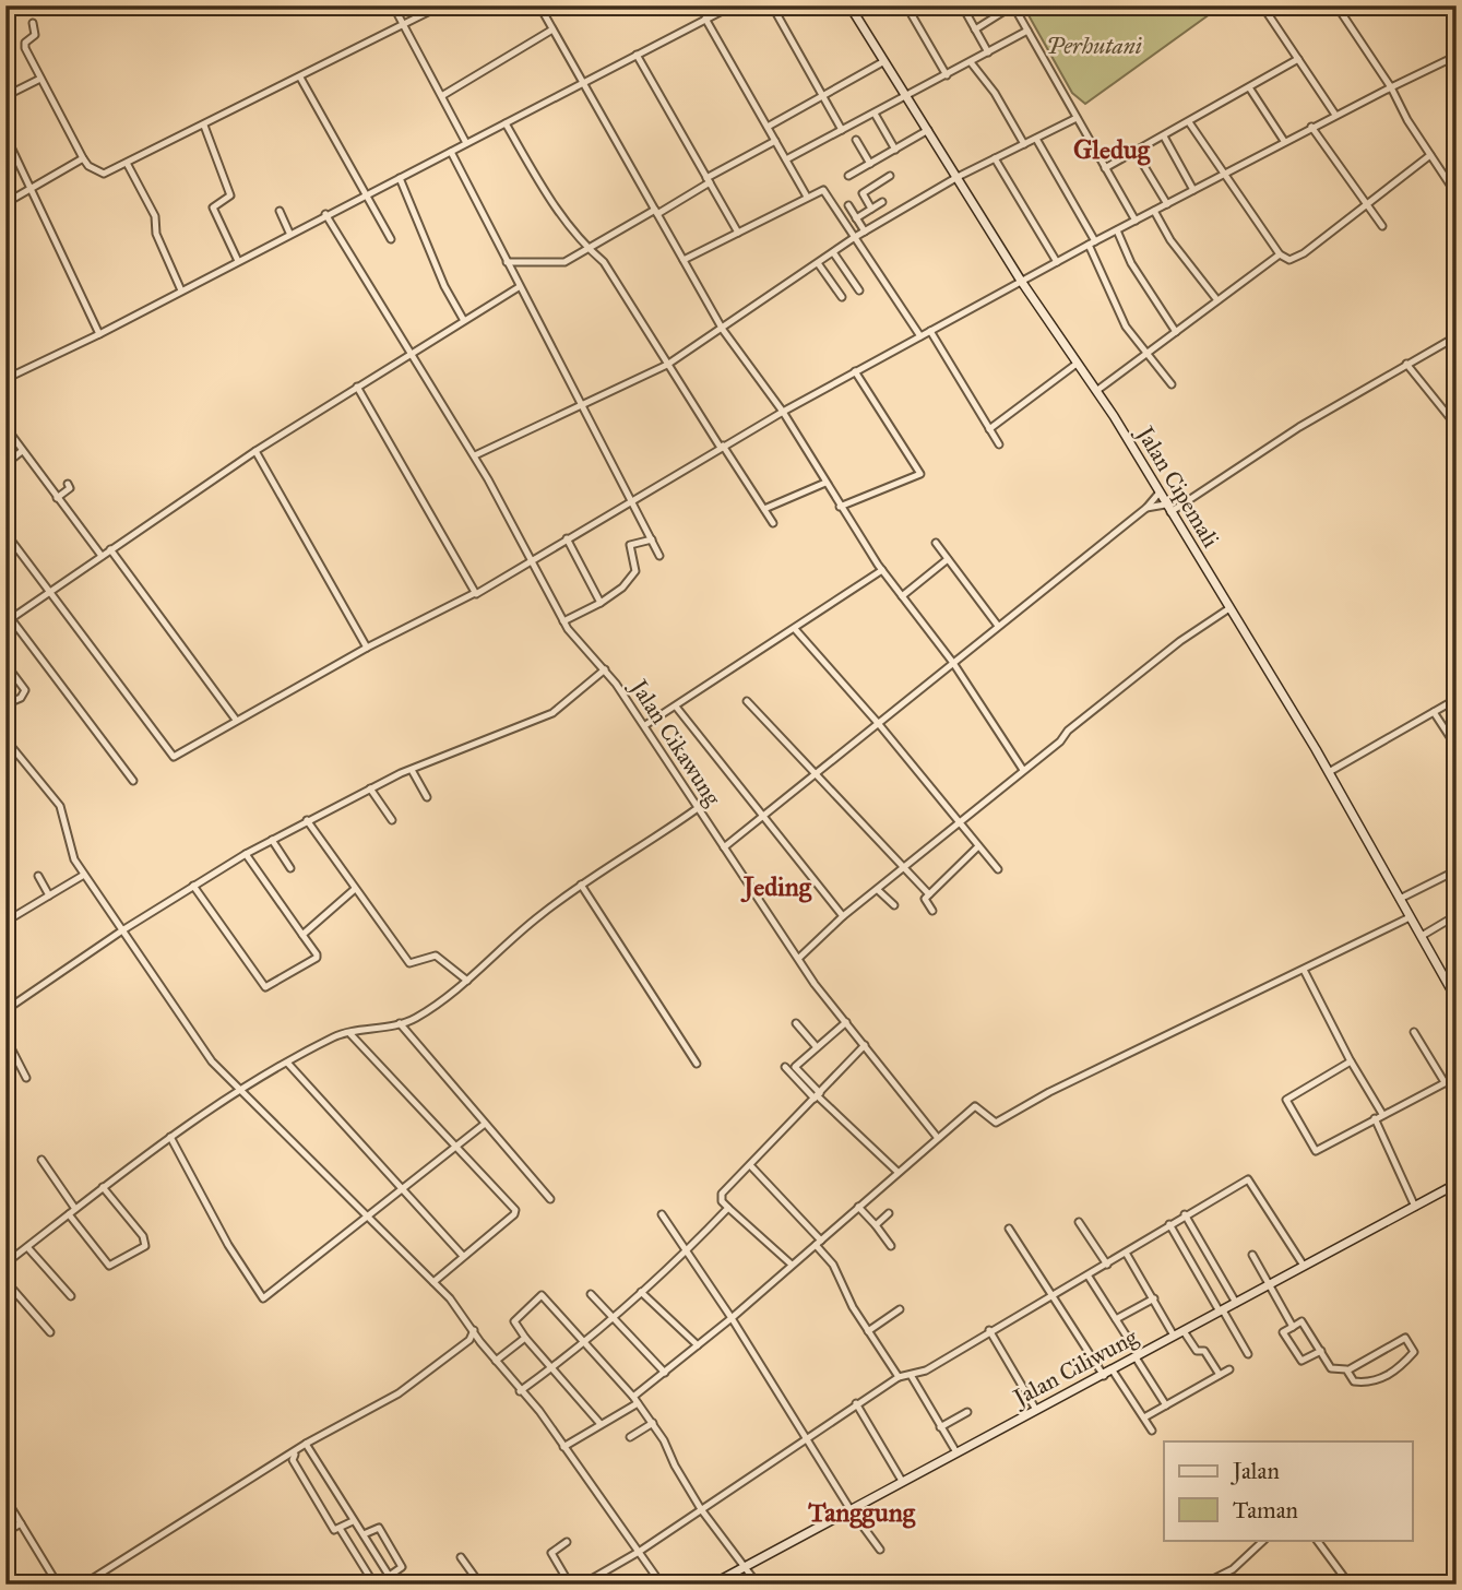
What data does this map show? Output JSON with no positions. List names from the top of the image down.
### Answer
{
  "streets": {
    "main road": ["Jalan Cipemali", "Jalan Ciliwung"],
    "street": ["Jalan Cikawung"]
  },
  "districts": ["Gledug", "Jeding", "Tanggung"],
  "parks": ["Perhutani"],
  "legend": ["Jalan", "Taman"]
}
